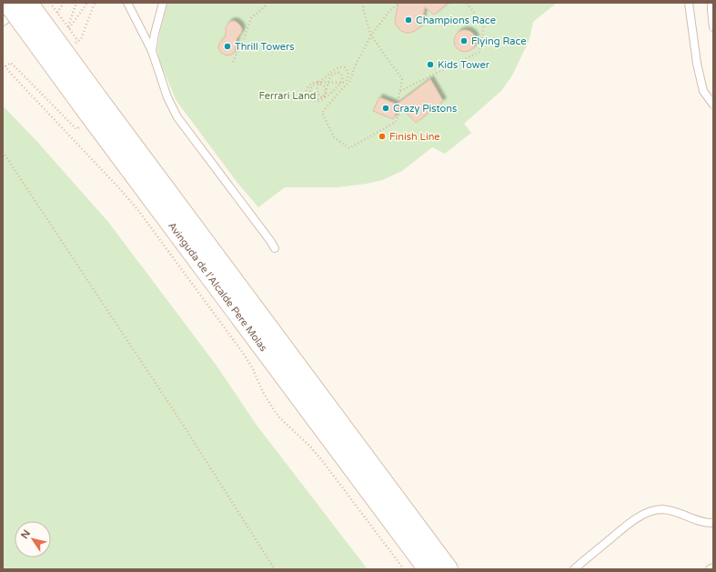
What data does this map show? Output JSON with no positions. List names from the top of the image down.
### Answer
{
  "streets": {
    "street": ["Avinguda de l'Alcalde Pere Molas"]
  },
  "parks": ["Ferrari Land"],
  "places": [
    "Champions Race",
    "Flying Race",
    "Thrill Towers",
    "Kids Tower",
    "Crazy Pistons",
    "Finish Line"
  ],
  "north": "top left"
}
